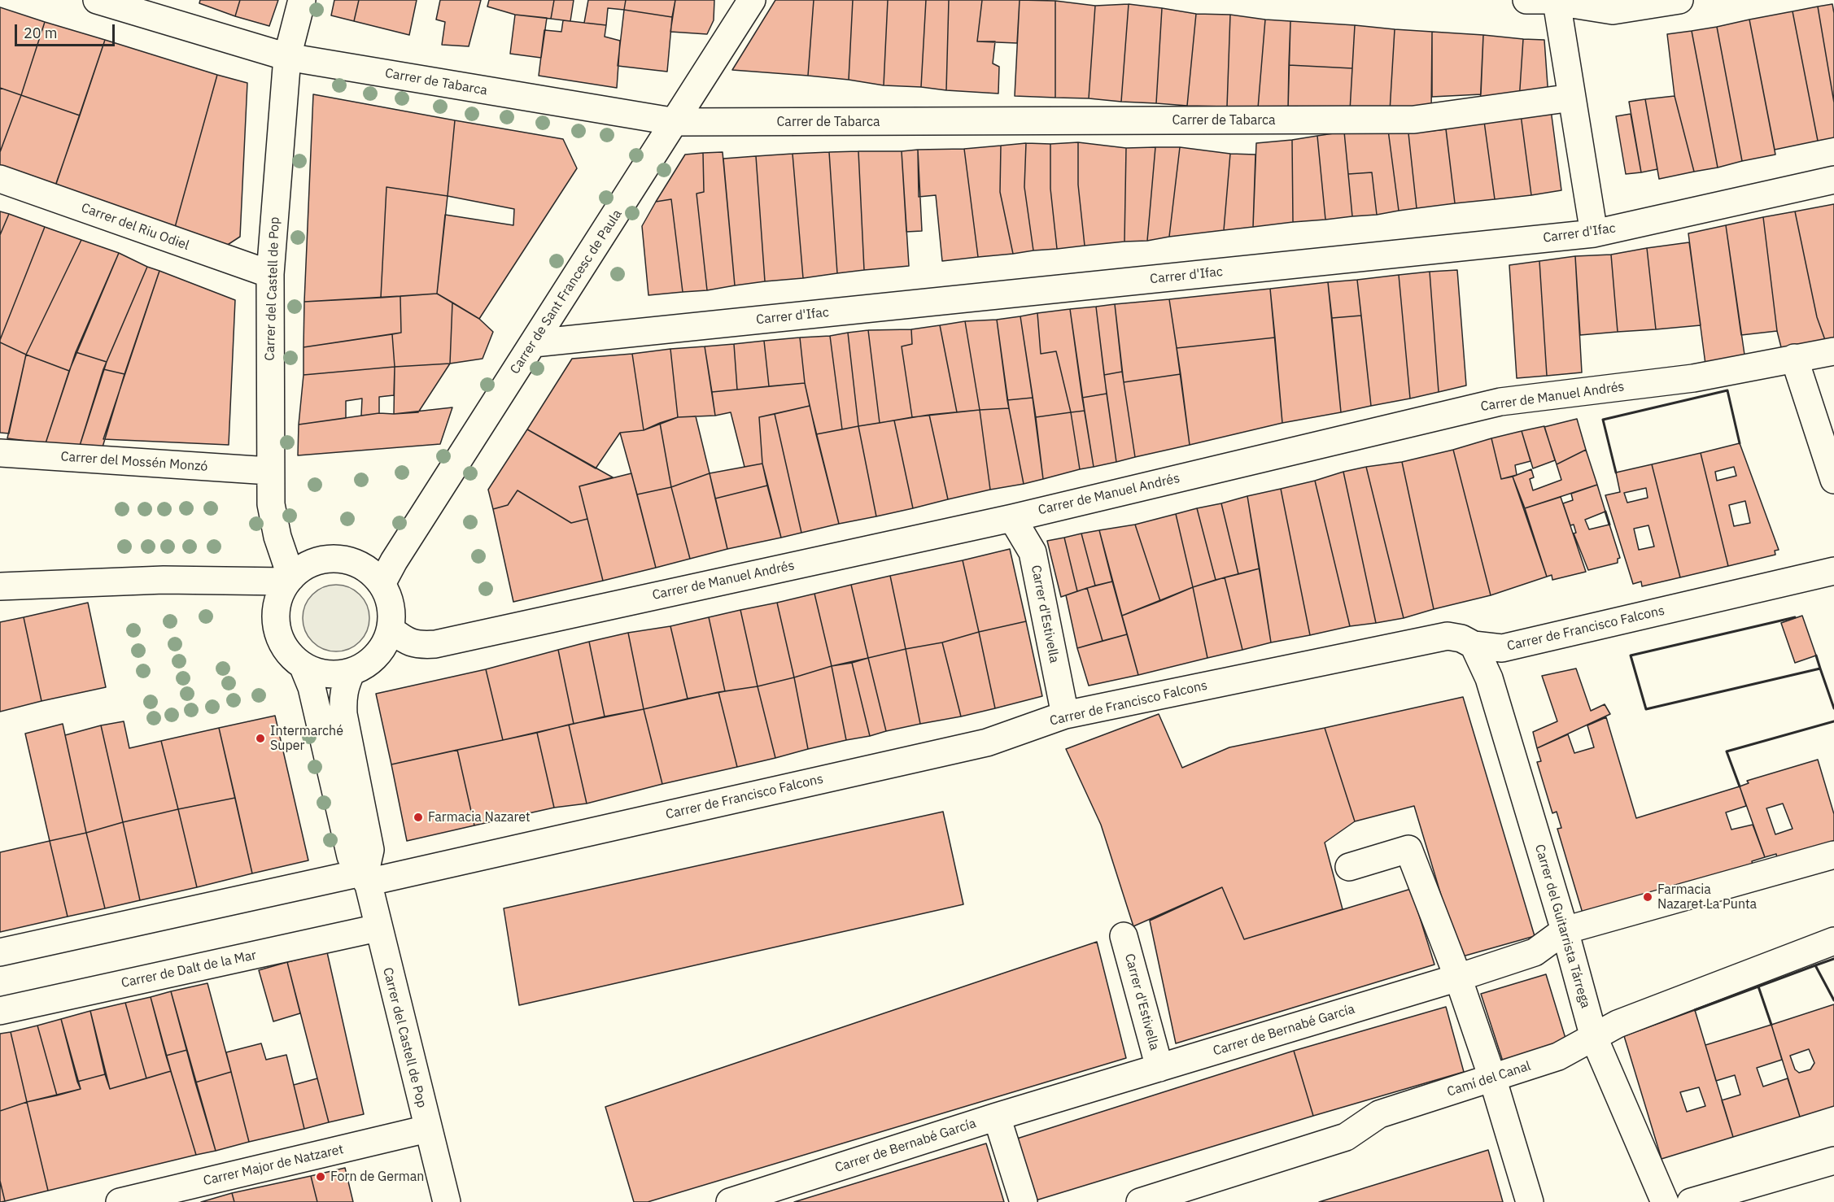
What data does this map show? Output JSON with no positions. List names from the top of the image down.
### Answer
{
  "streets": {
    "street": [
      "Carrer de Tabarca",
      "Carrer del Riu Odiel",
      "Carrer d'Ifac",
      "Carrer del Castell de Pop",
      "Carrer de Sant Francesc de Paula",
      "Carrer de Manuel Andrés",
      "Carrer del Mossén Monzó",
      "Carrer d'Estivella",
      "Carrer de Francisco Falcons",
      "Carrer del Guitarrista Tárrega",
      "Carrer de Dalt de la Mar",
      "Carrer de Bernabé García",
      "Camí del Canal",
      "Carrer Major de Natzaret"
    ]
  },
  "crossings": [
    ["Carrer de Tabarca", "Carrer del Castell de Pop"],
    ["Carrer de Tabarca", "Carrer de Sant Francesc de Paula"],
    ["Carrer del Riu Odiel", "Carrer del Castell de Pop"],
    ["Carrer d'Ifac", "Carrer de Sant Francesc de Paula"],
    ["Carrer del Castell de Pop", "Carrer de Sant Francesc de Paula"],
    ["Carrer del Castell de Pop", "Carrer de Manuel Andrés"],
    ["Carrer del Castell de Pop", "Carrer del Mossén Monzó"],
    ["Carrer del Castell de Pop", "Carrer de Francisco Falcons"],
    ["Carrer del Castell de Pop", "Carrer de Dalt de la Mar"],
    ["Carrer del Castell de Pop", "Carrer Major de Natzaret"],
    ["Carrer de Sant Francesc de Paula", "Carrer de Manuel Andrés"],
    ["Carrer de Manuel Andrés", "Carrer d'Estivella"],
    ["Carrer d'Estivella", "Carrer de Francisco Falcons"],
    ["Carrer d'Estivella", "Carrer de Bernabé García"],
    ["Carrer de Francisco Falcons", "Carrer del Guitarrista Tárrega"],
    ["Carrer del Guitarrista Tárrega", "Carrer de Bernabé García"],
    ["Carrer del Guitarrista Tárrega", "Camí del Canal"]
  ],
  "places": [
    "Intermarché Super",
    "Farmacia Nazaret",
    "Farmacia Nazaret La Punta",
    "Forn de German"
  ],
  "scale_bar": "20 m"
}
